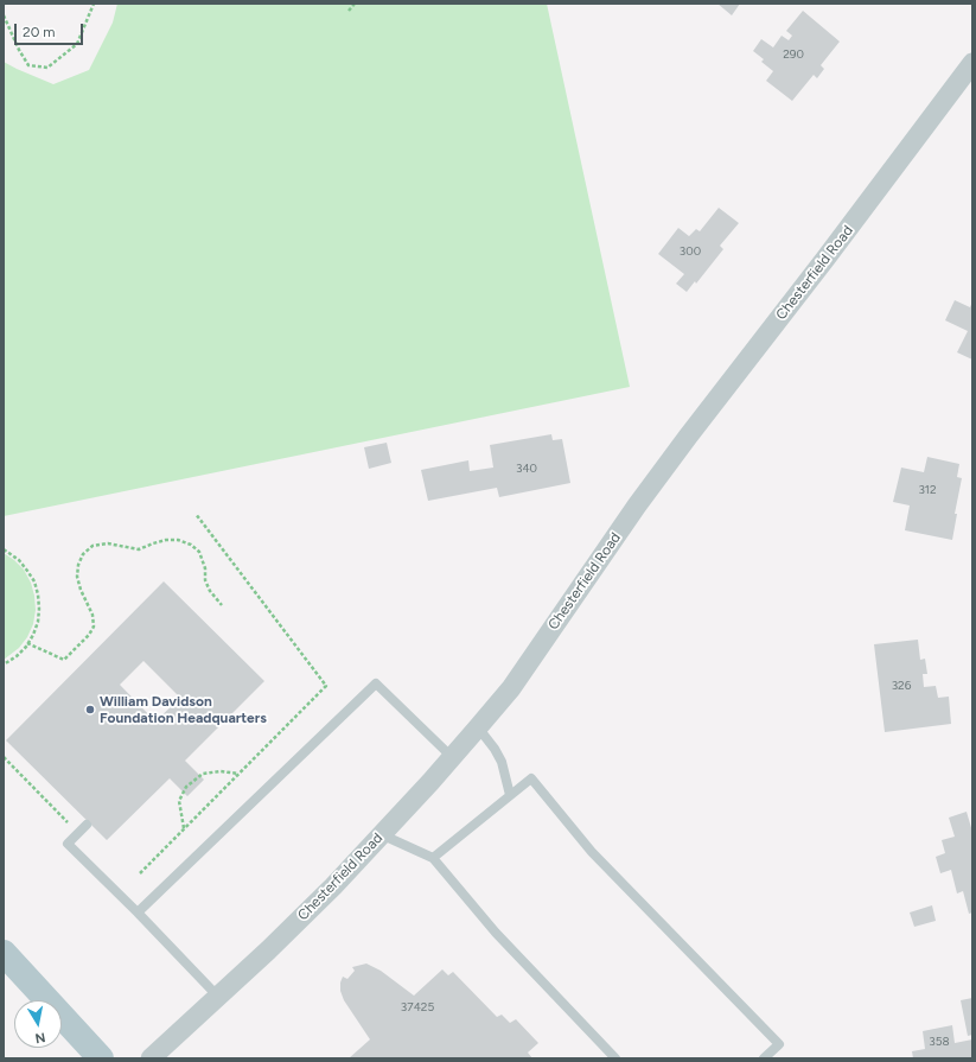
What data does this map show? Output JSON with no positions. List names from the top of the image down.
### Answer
{
  "streets": {
    "street": ["Chesterfield Road"]
  },
  "places": ["William Davidson Foundation Headquarters"],
  "house_numbers": [
    "290",
    "300",
    "340",
    "312",
    "326",
    "37425",
    "358"
  ],
  "scale_bar": "20 m",
  "north": "bottom"
}
